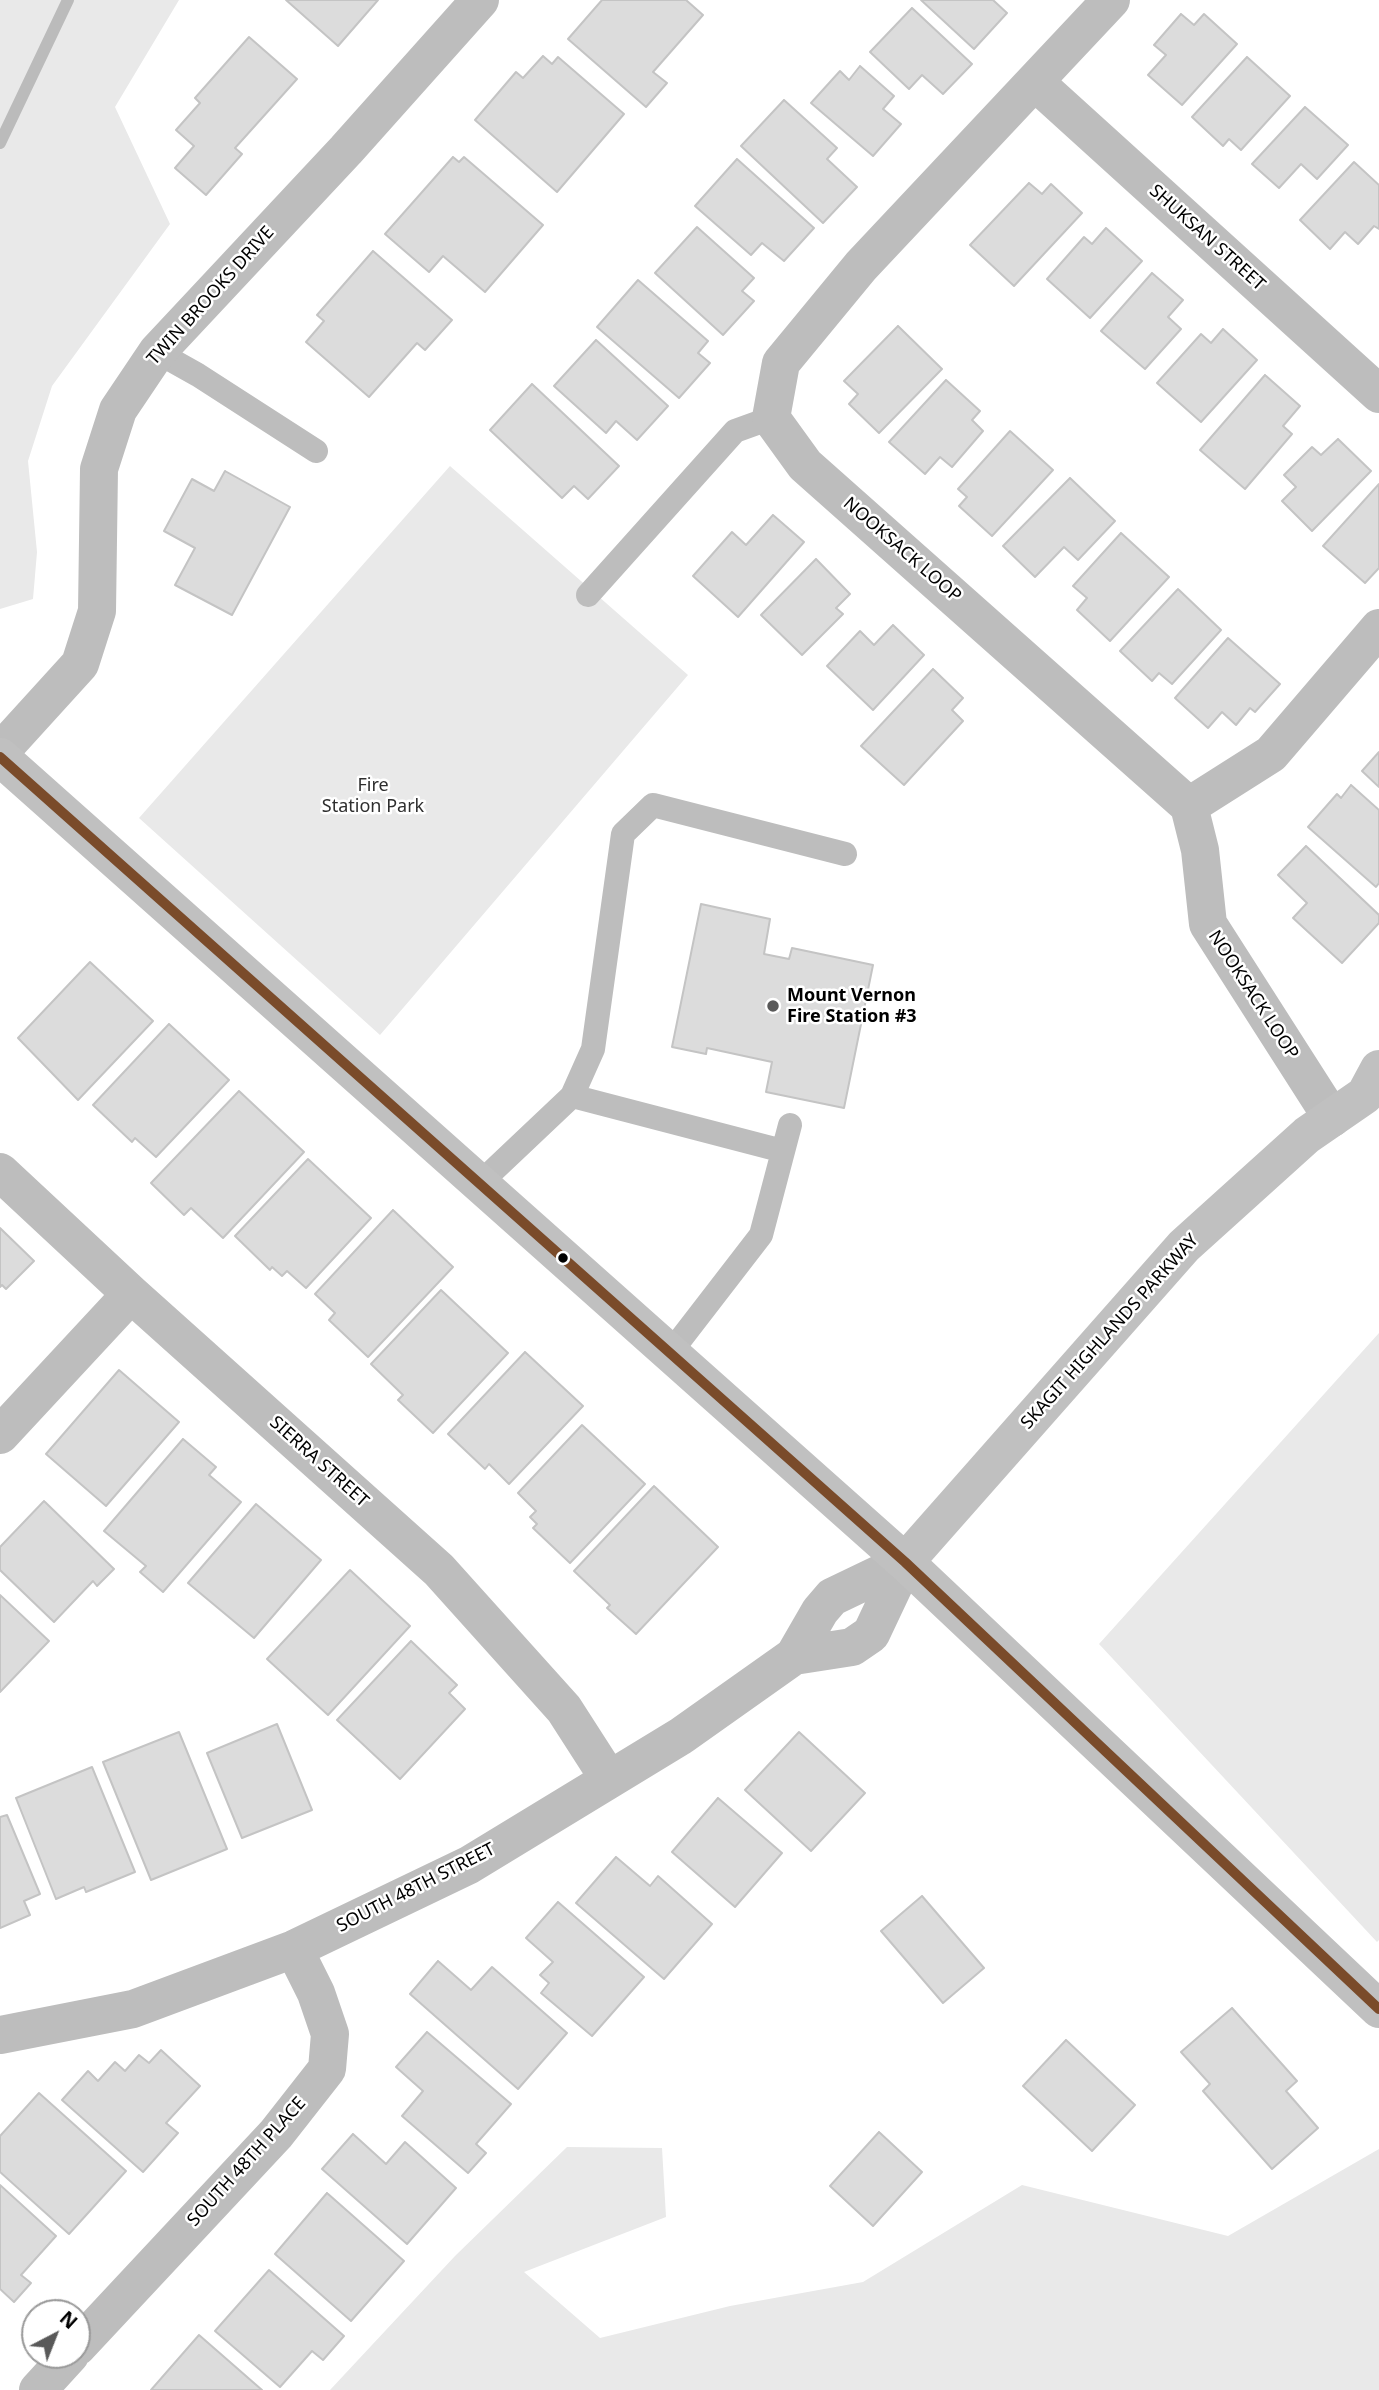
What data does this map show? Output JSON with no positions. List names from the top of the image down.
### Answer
{
  "streets": {
    "street": [
      "SHUKSAN STREET",
      "TWIN BROOKS DRIVE",
      "NOOKSACK LOOP",
      "SKAGIT HIGHLANDS PARKWAY",
      "SIERRA STREET",
      "SOUTH 48TH STREET",
      "SOUTH 48TH PLACE"
    ]
  },
  "crossings": [
    ["NOOKSACK LOOP", "SKAGIT HIGHLANDS PARKWAY"],
    ["SKAGIT HIGHLANDS PARKWAY", "SOUTH 48TH STREET"],
    ["SIERRA STREET", "SOUTH 48TH STREET"],
    ["SOUTH 48TH STREET", "SOUTH 48TH PLACE"]
  ],
  "parks": ["Fire Station Park"],
  "places": ["Mount Vernon Fire Station #3"],
  "north": "top right"
}
